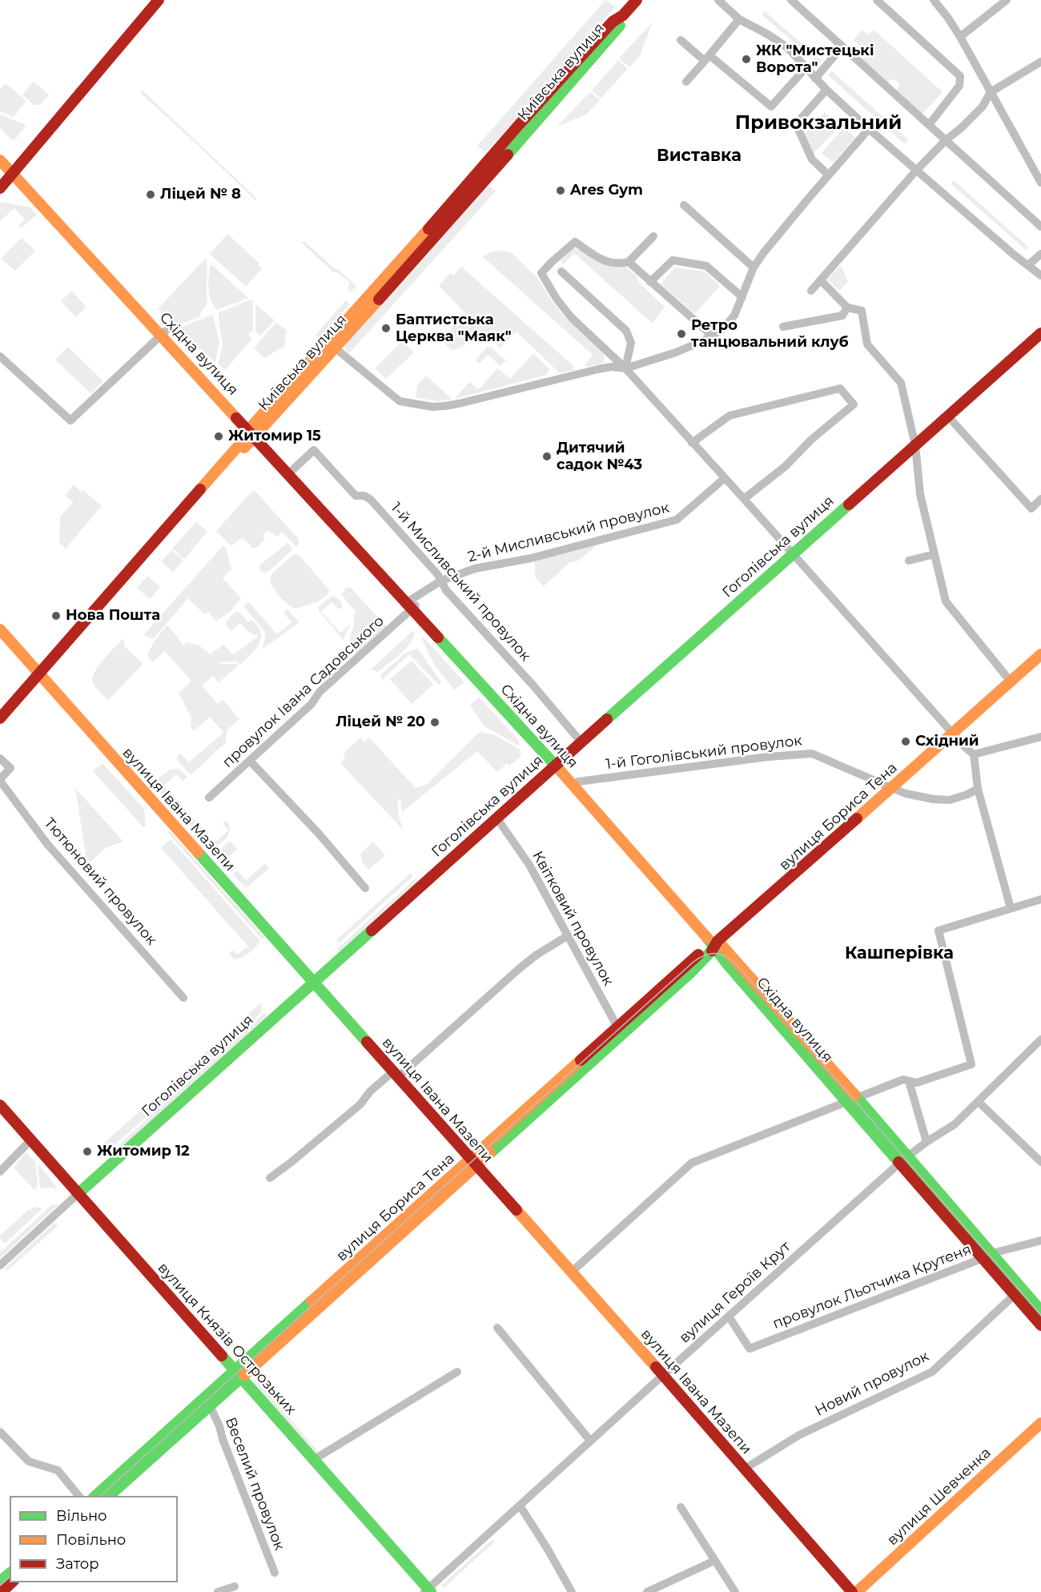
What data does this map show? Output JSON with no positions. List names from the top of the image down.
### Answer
{
  "streets": {
    "street": [
      "Київська вулиця",
      "Східна вулиця",
      "2-й Мисливський провулок",
      "Гоголівська вулиця",
      "1-й Мисливський провулок",
      "провулок Івана Садовського",
      "1-й Гоголівський провулок",
      "вулиця Івана Мазепи",
      "вулиця Бориса Тена",
      "Тютюновий провулок",
      "Квітковий провулок",
      "провулок Льотчика Крутеня",
      "вулиця Героїв Крут",
      "вулиця Князів Острозьких",
      "Новий провулок",
      "Веселий провулок",
      "вулиця Шевченка"
    ]
  },
  "crossings": [
    ["Київська вулиця", "Східна вулиця"],
    ["Київська вулиця", "вулиця Івана Мазепи"],
    ["Східна вулиця", "2-й Мисливський провулок"],
    ["Східна вулиця", "Гоголівська вулиця"],
    ["Східна вулиця", "1-й Мисливський провулок"],
    ["Східна вулиця", "провулок Івана Садовського"],
    ["Східна вулиця", "1-й Гоголівський провулок"],
    ["Східна вулиця", "вулиця Бориса Тена"],
    ["Східна вулиця", "провулок Льотчика Крутеня"],
    ["Східна вулиця", "вулиця Героїв Крут"],
    ["Східна вулиця", "Новий провулок"],
    ["2-й Мисливський провулок", "1-й Мисливський провулок"],
    ["2-й Мисливський провулок", "провулок Івана Садовського"],
    ["Гоголівська вулиця", "1-й Мисливський провулок"],
    ["Гоголівська вулиця", "вулиця Івана Мазепи"],
    ["Гоголівська вулиця", "Квітковий провулок"],
    ["Гоголівська вулиця", "вулиця Князів Острозьких"],
    ["1-й Гоголівський провулок", "вулиця Бориса Тена"],
    ["вулиця Івана Мазепи", "вулиця Бориса Тена"],
    ["вулиця Івана Мазепи", "вулиця Героїв Крут"],
    ["вулиця Івана Мазепи", "Новий провулок"],
    ["вулиця Бориса Тена", "Квітковий провулок"],
    ["вулиця Бориса Тена", "вулиця Князів Острозьких"],
    ["вулиця Бориса Тена", "Веселий провулок"],
    ["провулок Льотчика Крутеня", "вулиця Героїв Крут"],
    ["вулиця Героїв Крут", "вулиця Князів Острозьких"]
  ],
  "districts": ["Привокзальний", "Виставка", "Кашперівка"],
  "places": [
    "ЖК \"Мистецькі Ворота\"",
    "Ares Gym",
    "Ліцей № 8",
    "Баптистська Церква \"Маяк\"",
    "Ретро танцювальний клуб",
    "Житомир 15",
    "Дитячий садок №43",
    "Нова Пошта",
    "Ліцей № 20",
    "Східний",
    "Житомир 12"
  ],
  "legend": ["Вільно", "Повільно", "Затор"]
}
